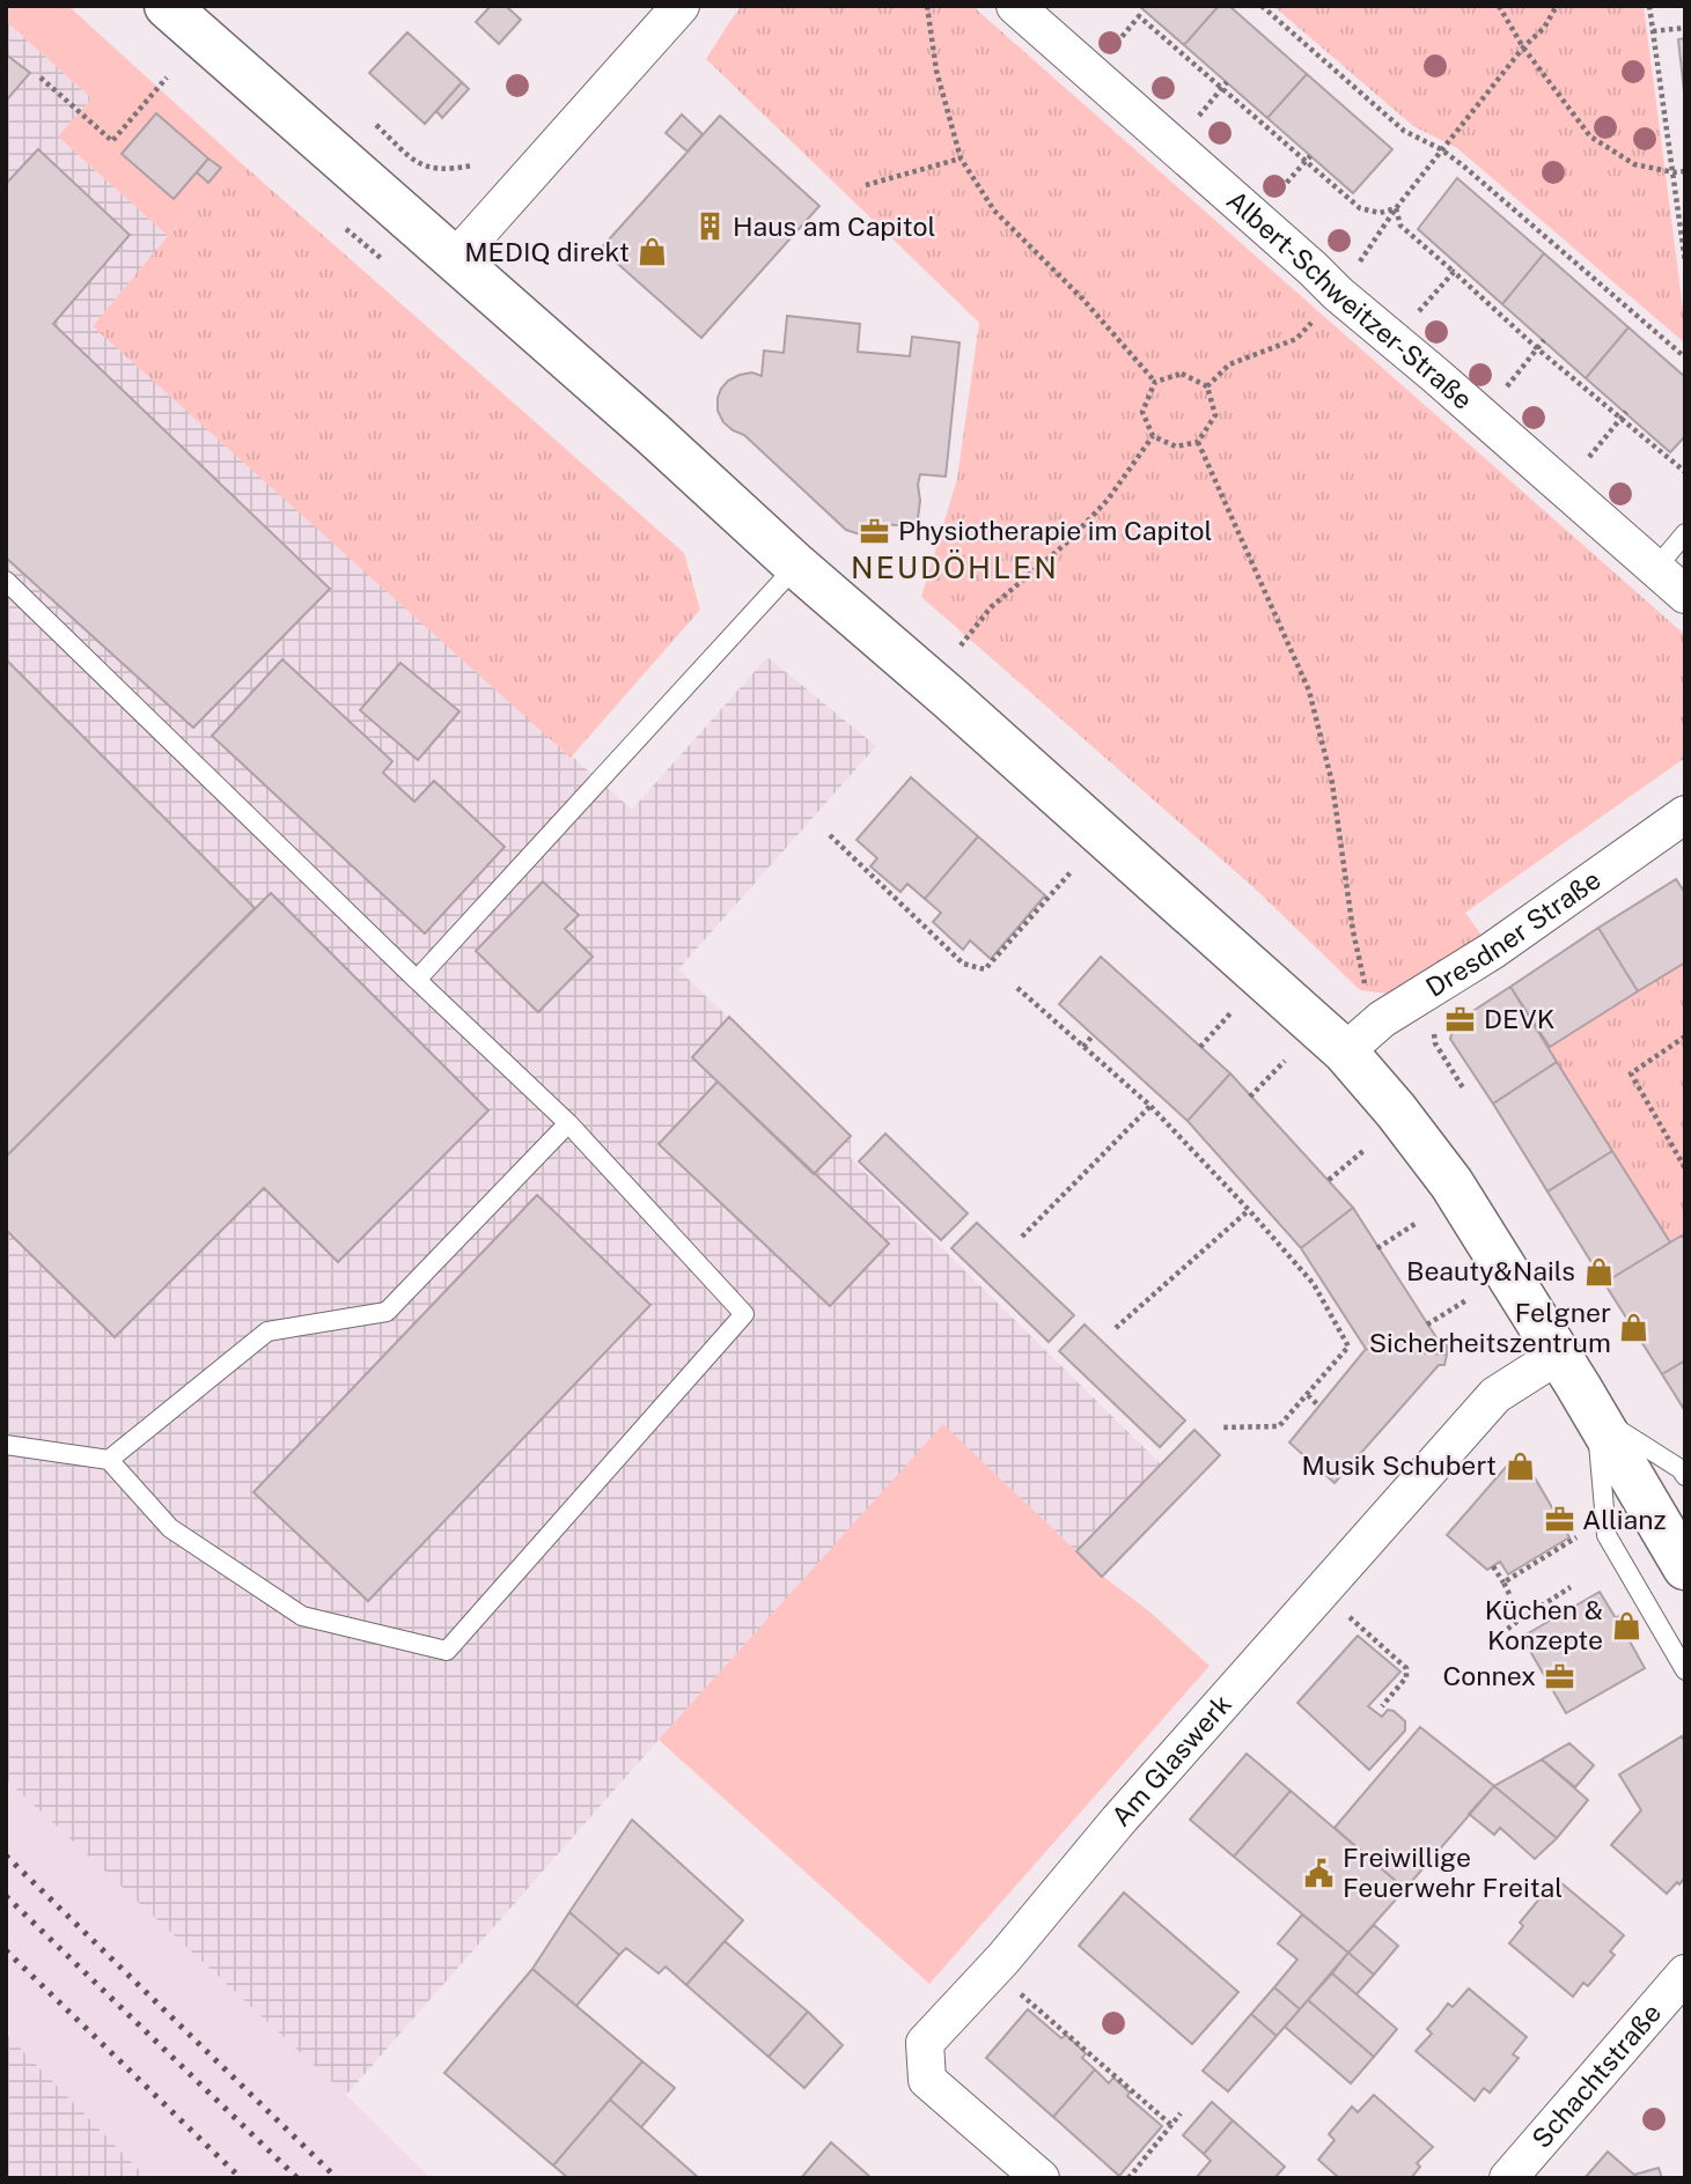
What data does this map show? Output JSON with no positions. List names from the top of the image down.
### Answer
{
  "streets": {
    "street": [
      "Albert-Schweitzer-Straße",
      "Dresdner Straße",
      "Am Glaswerk",
      "Schachtstraße"
    ]
  },
  "districts": ["NEUDÖHLEN"],
  "places": {
    "building": ["Haus am Capitol"],
    "shop": [
      "MEDIQ direkt",
      "Beauty&Nails",
      "Felgner Sicherheitszentrum",
      "Musik Schubert",
      "Küchen & Konzepte"
    ],
    "office": [
      "Physiotherapie im Capitol",
      "DEVK",
      "Allianz",
      "Connex"
    ],
    "public building": ["Freiwillige Feuerwehr Freital"]
  }
}
